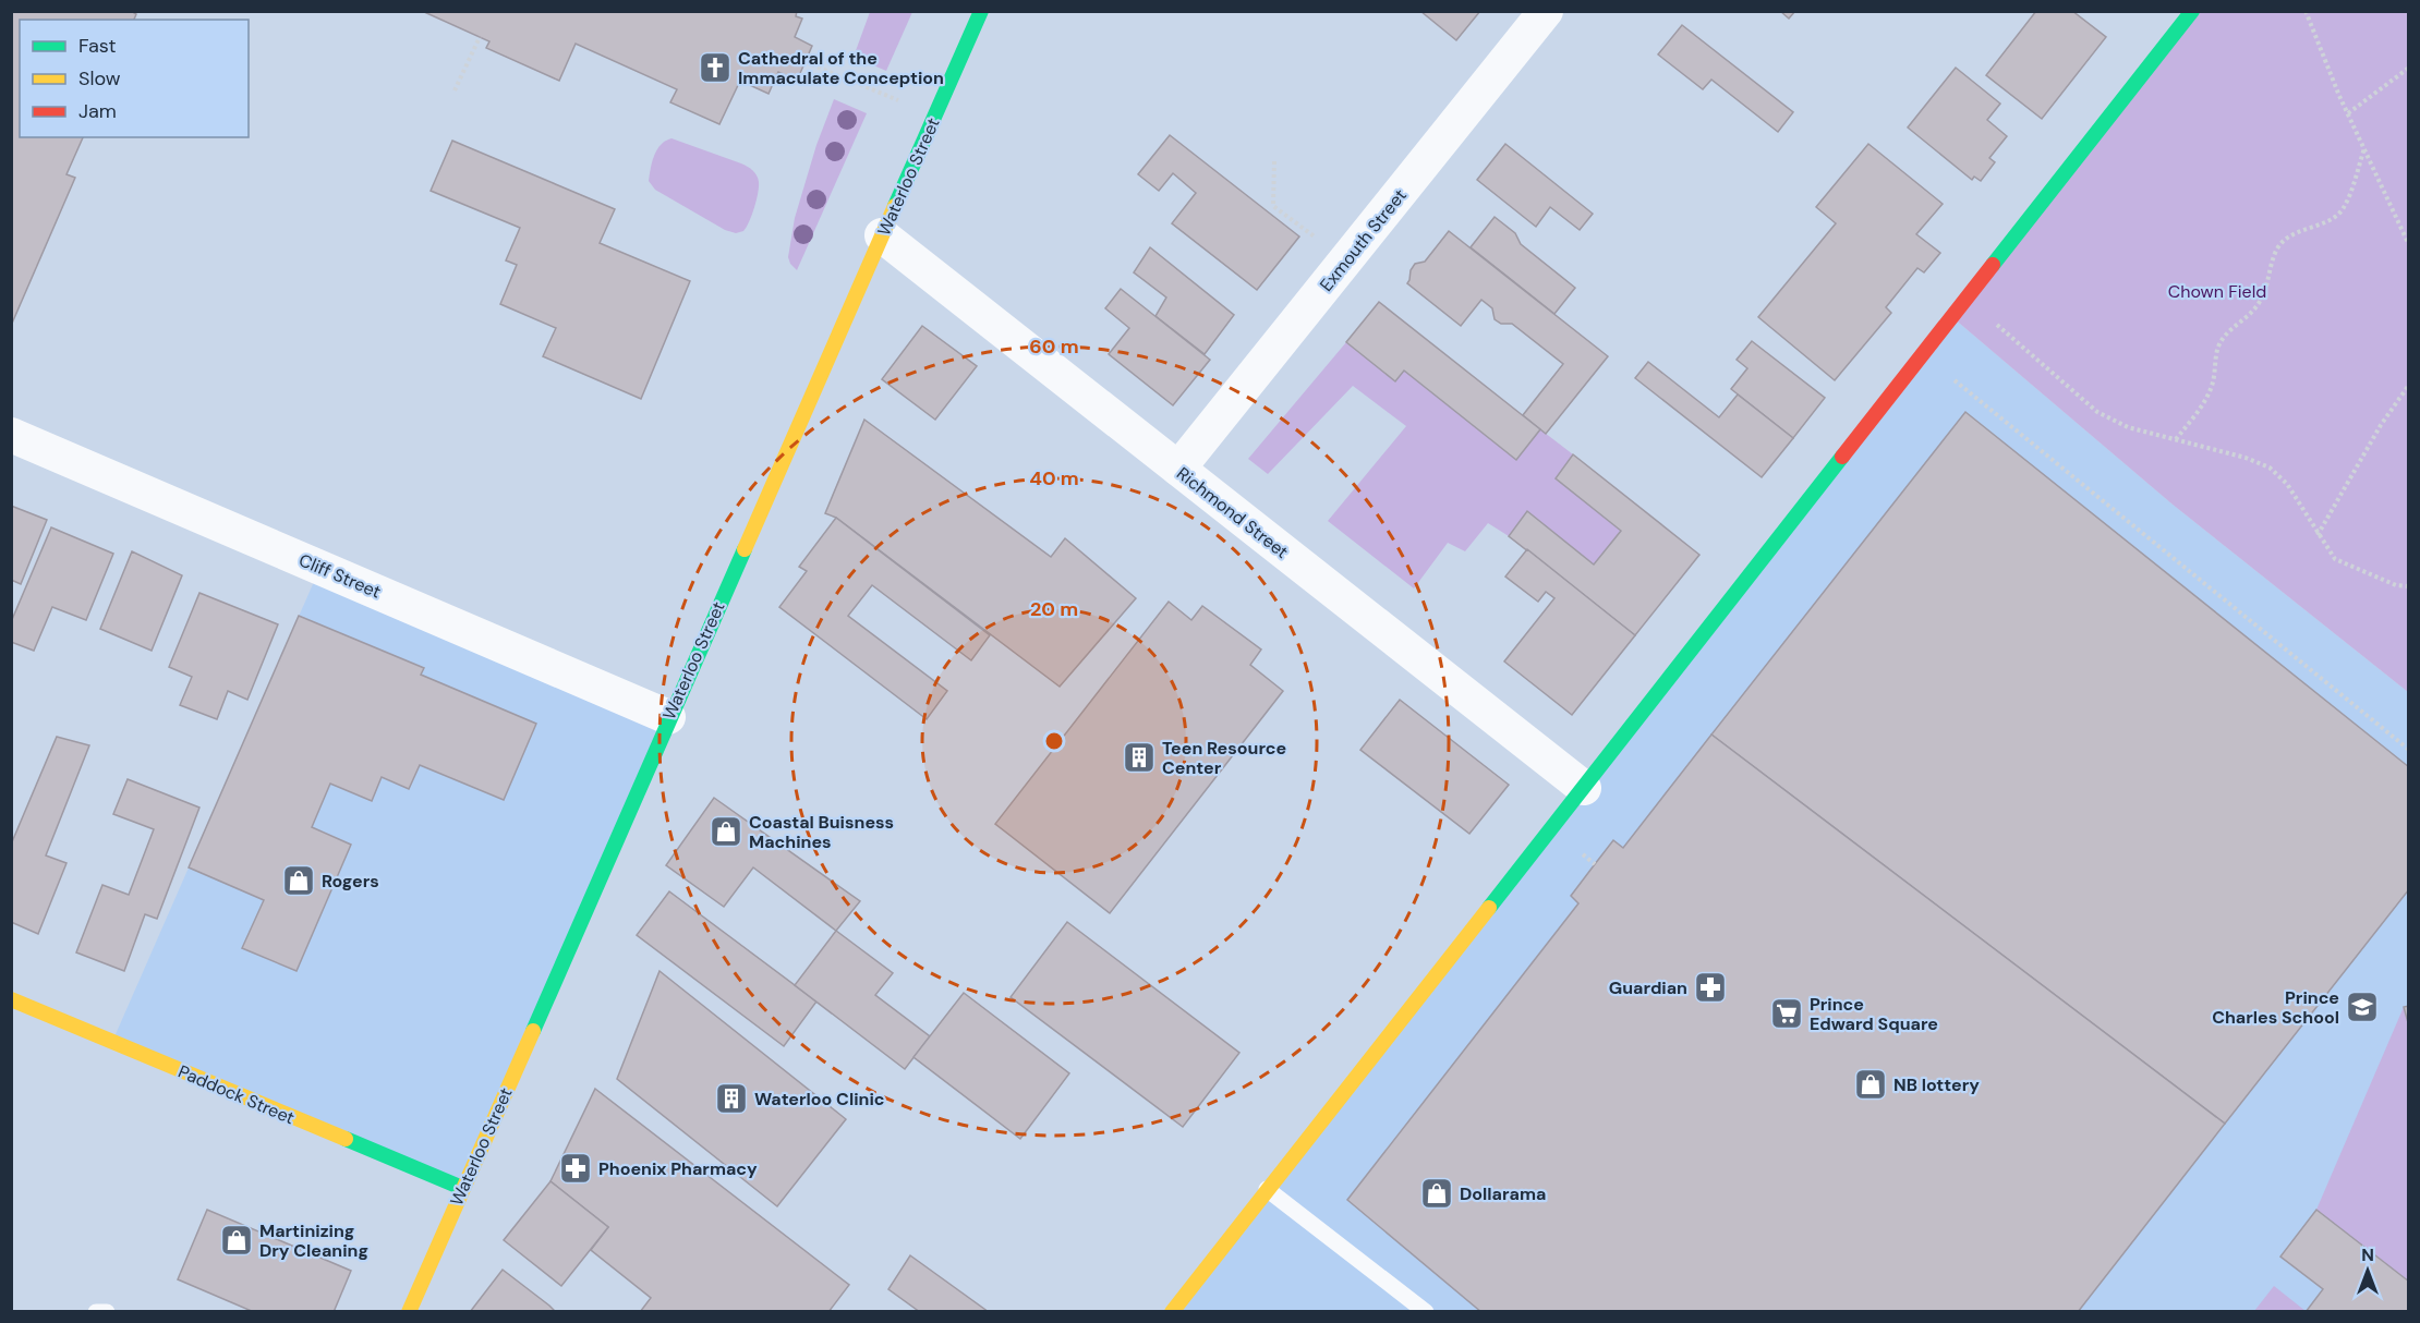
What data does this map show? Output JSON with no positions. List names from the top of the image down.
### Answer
{
  "streets": {
    "street": [
      "Waterloo Street",
      "Exmouth Street",
      "Richmond Street",
      "Cliff Street",
      "Paddock Street"
    ]
  },
  "crossings": [
    ["Waterloo Street", "Richmond Street"],
    ["Waterloo Street", "Cliff Street"],
    ["Waterloo Street", "Paddock Street"],
    ["Exmouth Street", "Richmond Street"]
  ],
  "parks": ["Chown Field"],
  "places": {
    "church": ["Cathedral of the Immaculate Conception"],
    "building": ["Teen Resource Center", "Waterloo Clinic"],
    "shop": [
      "Coastal Buisness Machines",
      "Rogers",
      "NB lottery",
      "Dollarama",
      "Martinizing Dry Cleaning"
    ],
    "pharmacy": ["Guardian", "Phoenix Pharmacy"],
    "school or university": ["Prince Charles School"],
    "supermarket": ["Prince Edward Square"]
  },
  "legend": ["Fast", "Slow", "Jam"],
  "north": "top",
  "rings": ["60 m", "40 m", "20 m"]
}
